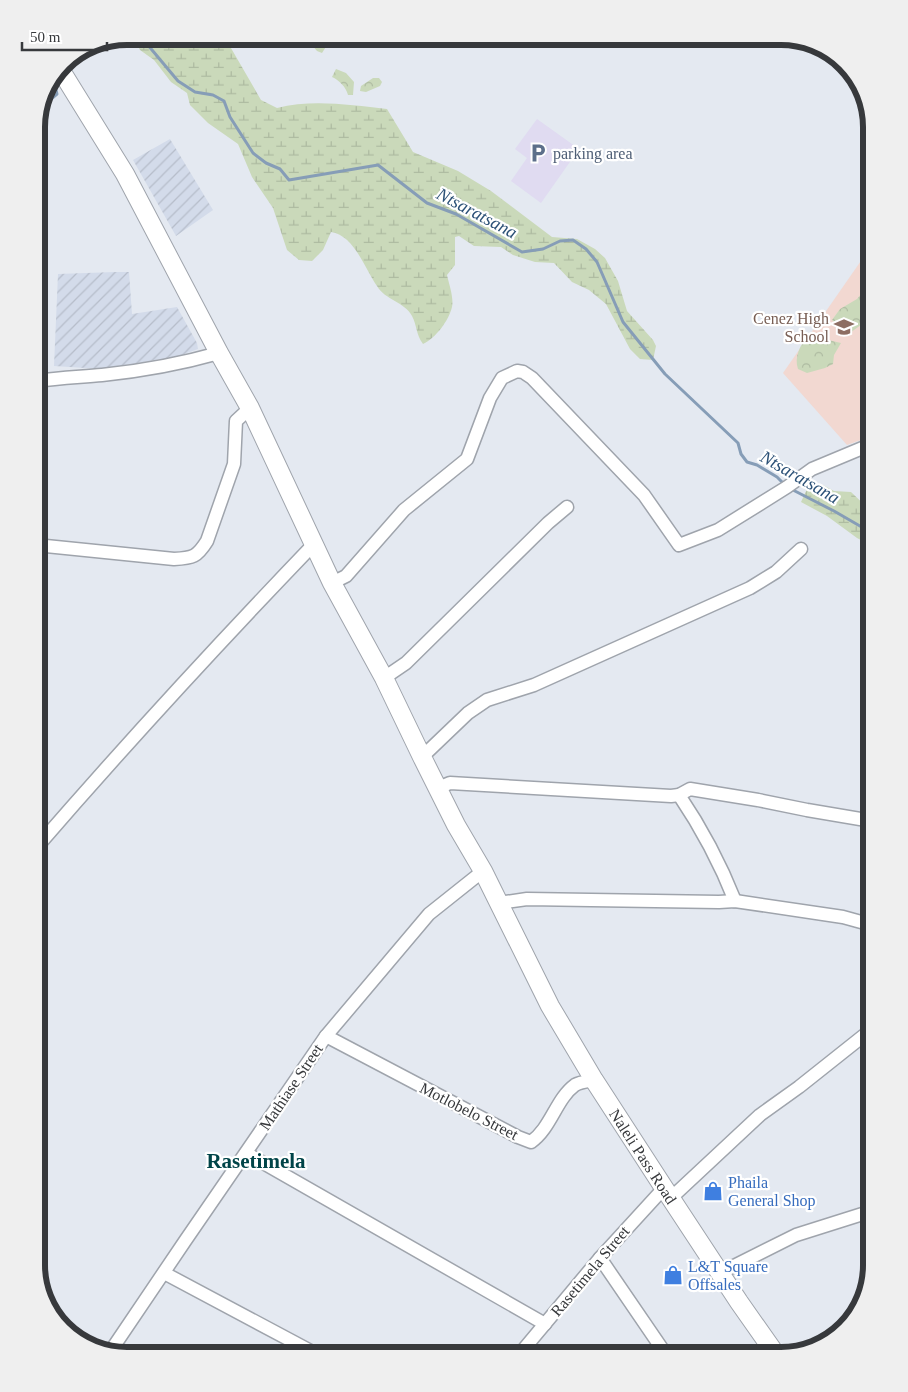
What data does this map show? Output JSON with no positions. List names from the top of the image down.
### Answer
{
  "streets": {
    "main road": ["Naleli Pass Road"],
    "street": ["Mathiase Street", "Motlobelo Street", "Rasetimela Street"]
  },
  "crossings": [
    ["Mathiase Street", "Motlobelo Street"],
    ["Mathiase Street", "Naleli Pass Road"],
    ["Motlobelo Street", "Naleli Pass Road"],
    ["Naleli Pass Road", "Rasetimela Street"]
  ],
  "districts": ["Rasetimela"],
  "water": ["Ntsaratsana"],
  "places": {
    "parking": ["parking area"],
    "school or university": ["Cenez High School"],
    "shop": ["Phaila General Shop", "L&T Square Offsales"]
  },
  "scale_bar": "50 m"
}
